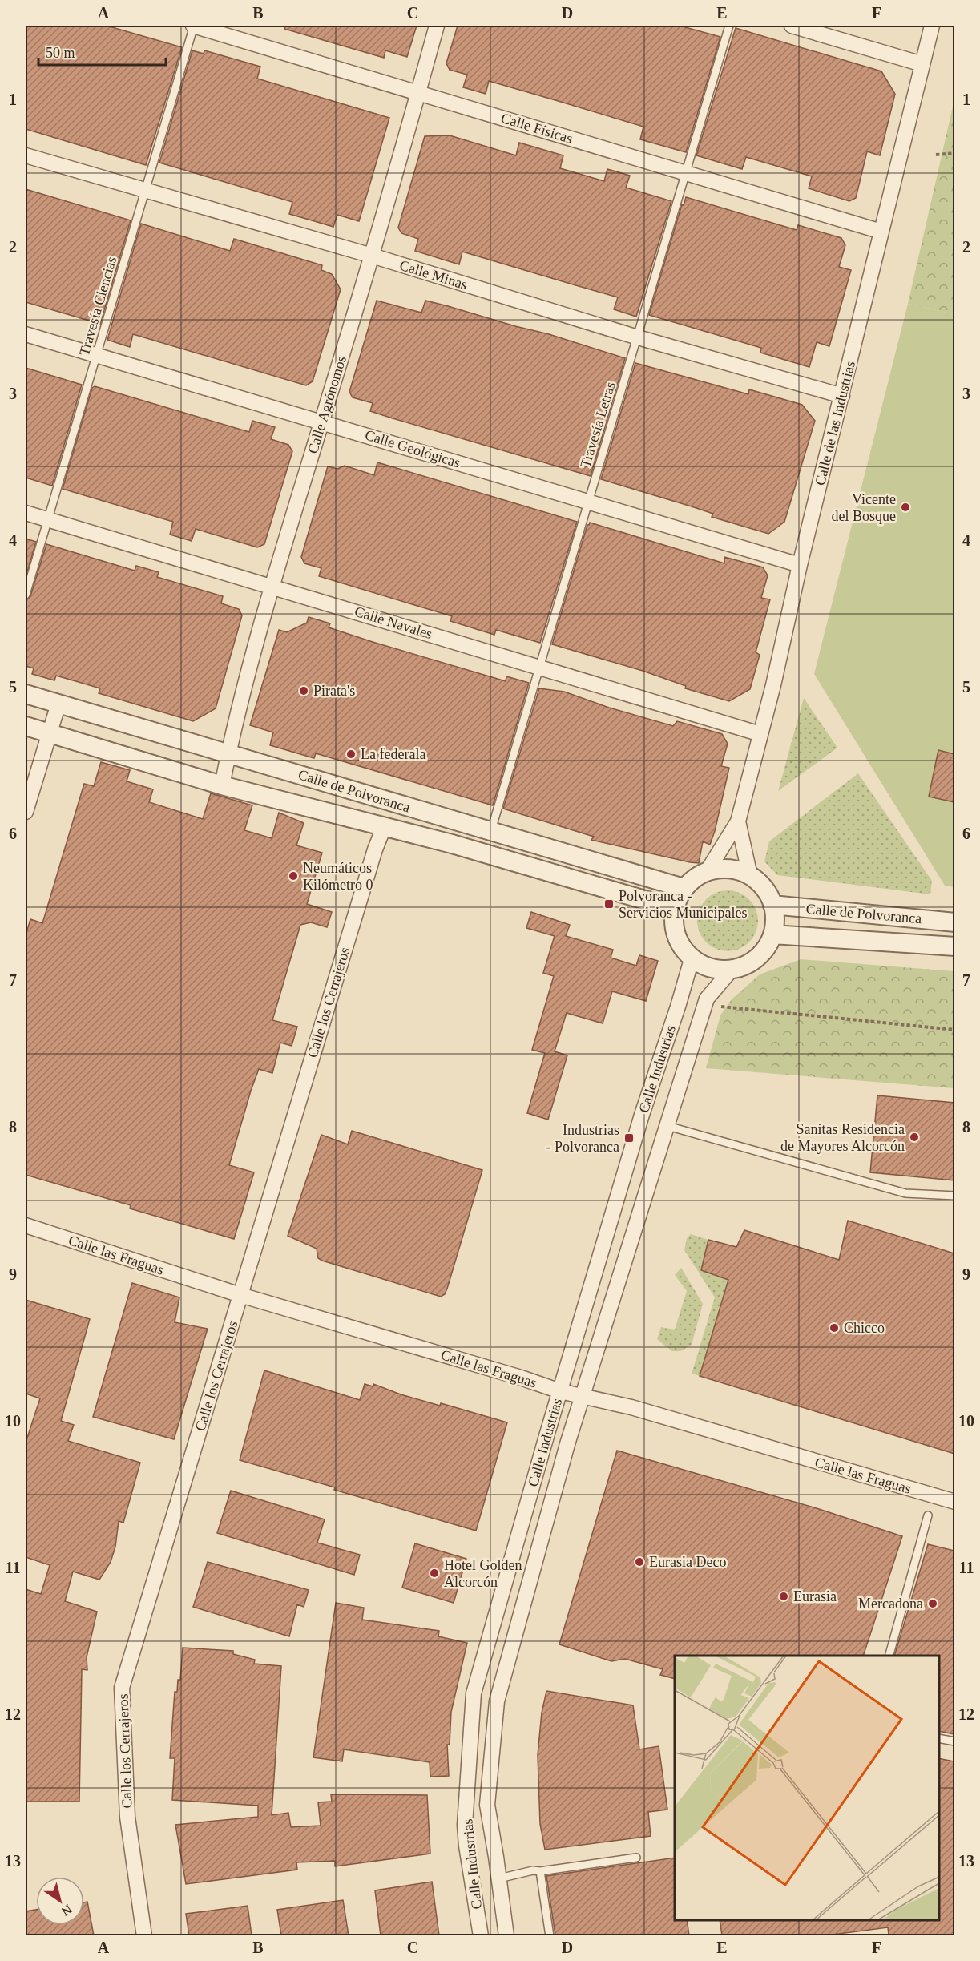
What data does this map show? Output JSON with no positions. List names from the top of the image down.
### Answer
{
  "streets": {
    "street": [
      "Calle Físicas",
      "Calle Minas",
      "Calle Agrónomos",
      "Calle de las Industrias",
      "Calle Geológicas",
      "Calle Navales",
      "Calle de Polvoranca",
      "Calle los Cerrajeros",
      "Calle Industrias",
      "Calle las Fraguas"
    ],
    "lane": ["Travesía Ciencias", "Travesía Letras"]
  },
  "crossings": [
    ["Calle Físicas", "Travesía Ciencias"],
    ["Calle Físicas", "Calle Agrónomos"],
    ["Calle Físicas", "Calle de las Industrias"],
    ["Calle Físicas", "Travesía Letras"],
    ["Calle Minas", "Travesía Ciencias"],
    ["Calle Minas", "Calle Agrónomos"],
    ["Calle Minas", "Calle de las Industrias"],
    ["Calle Minas", "Travesía Letras"],
    ["Travesía Ciencias", "Calle Geológicas"],
    ["Travesía Ciencias", "Calle Navales"],
    ["Calle Agrónomos", "Calle Geológicas"],
    ["Calle Agrónomos", "Calle Navales"],
    ["Calle Agrónomos", "Calle de Polvoranca"],
    ["Calle de las Industrias", "Calle Geológicas"],
    ["Calle de las Industrias", "Calle Navales"],
    ["Calle de las Industrias", "Calle de Polvoranca"],
    ["Calle de las Industrias", "Calle Industrias"],
    ["Travesía Letras", "Calle Geológicas"],
    ["Travesía Letras", "Calle Navales"],
    ["Travesía Letras", "Calle de Polvoranca"],
    ["Calle de Polvoranca", "Calle los Cerrajeros"],
    ["Calle de Polvoranca", "Calle Industrias"],
    ["Calle los Cerrajeros", "Calle las Fraguas"],
    ["Calle Industrias", "Calle las Fraguas"]
  ],
  "places": {
    "other": [
      "Vicente del Bosque",
      "Pirata's",
      "La federala",
      "Neumáticos Kilómetro 0",
      "Sanitas Residencia de Mayores Alcorcón",
      "Chicco",
      "Eurasia Deco",
      "Hotel Golden Alcorcón",
      "Eurasia",
      "Mercadona"
    ],
    "transit": ["Polvoranca - Servicios Municipales", "Industrias - Polvoranca"]
  },
  "scale_bar": "50 m",
  "north": "bottom right",
  "grid": {
    "columns": [
      "A",
      "B",
      "C",
      "D",
      "E",
      "F"
    ],
    "rows": [
      "1",
      "2",
      "3",
      "4",
      "5",
      "6",
      "7",
      "8",
      "9",
      "10",
      "11",
      "12",
      "13"
    ]
  }
}
